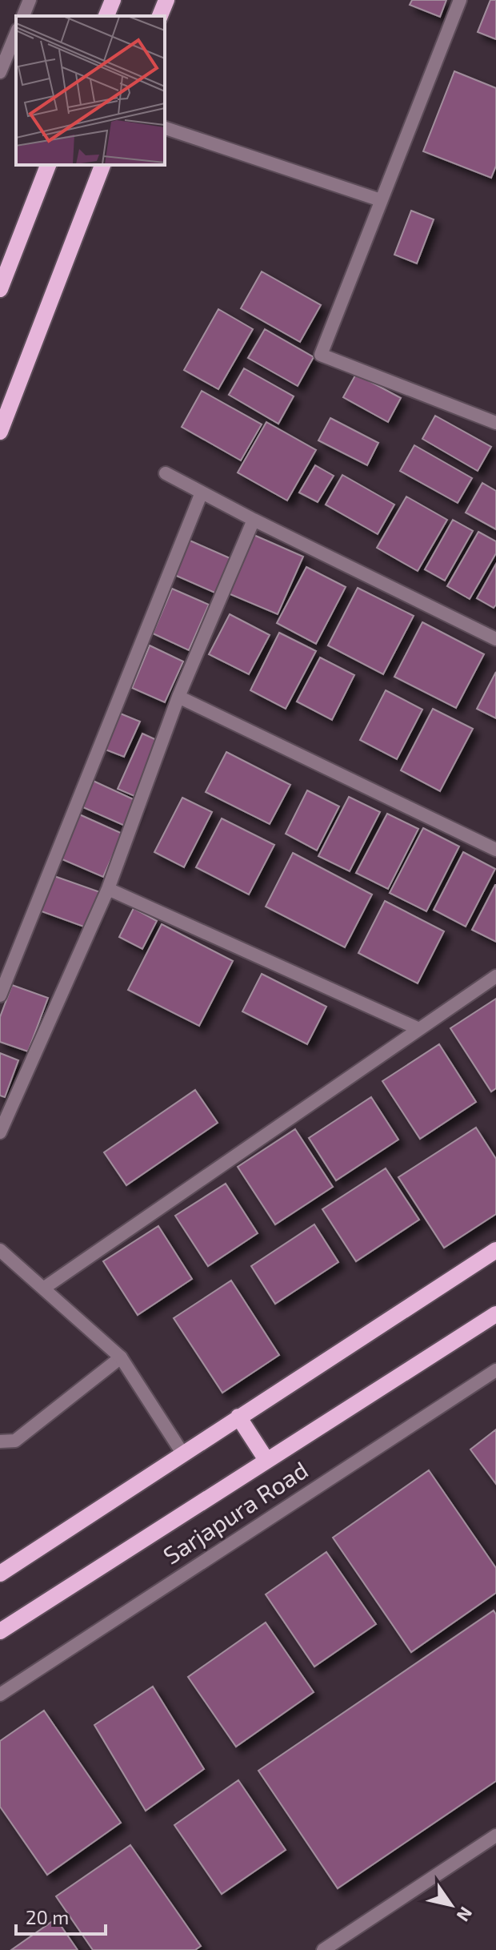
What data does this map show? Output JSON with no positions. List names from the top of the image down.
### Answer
{
  "streets": {
    "main road": ["Sarjapura Road"]
  },
  "scale_bar": "20 m",
  "north": "bottom right"
}
